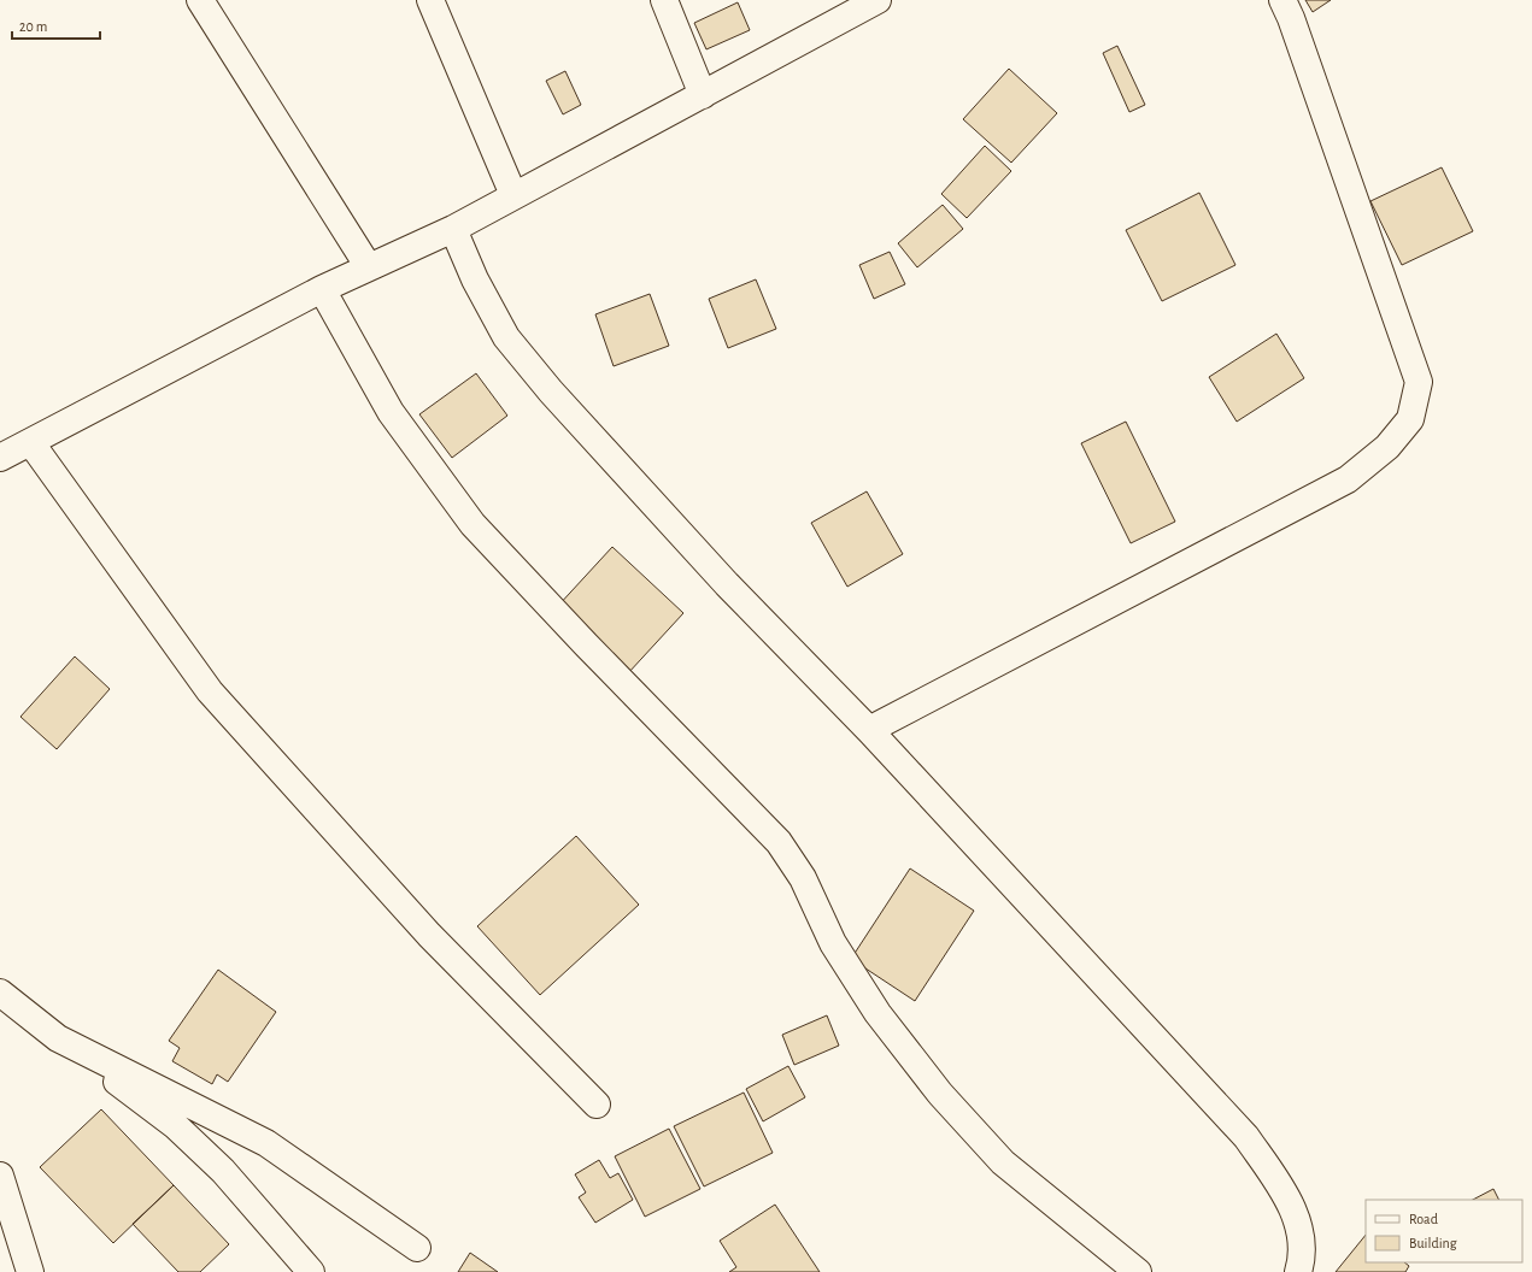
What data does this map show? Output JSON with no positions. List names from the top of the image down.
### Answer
{
  "legend": ["Road", "Building"],
  "scale_bar": "20 m"
}
